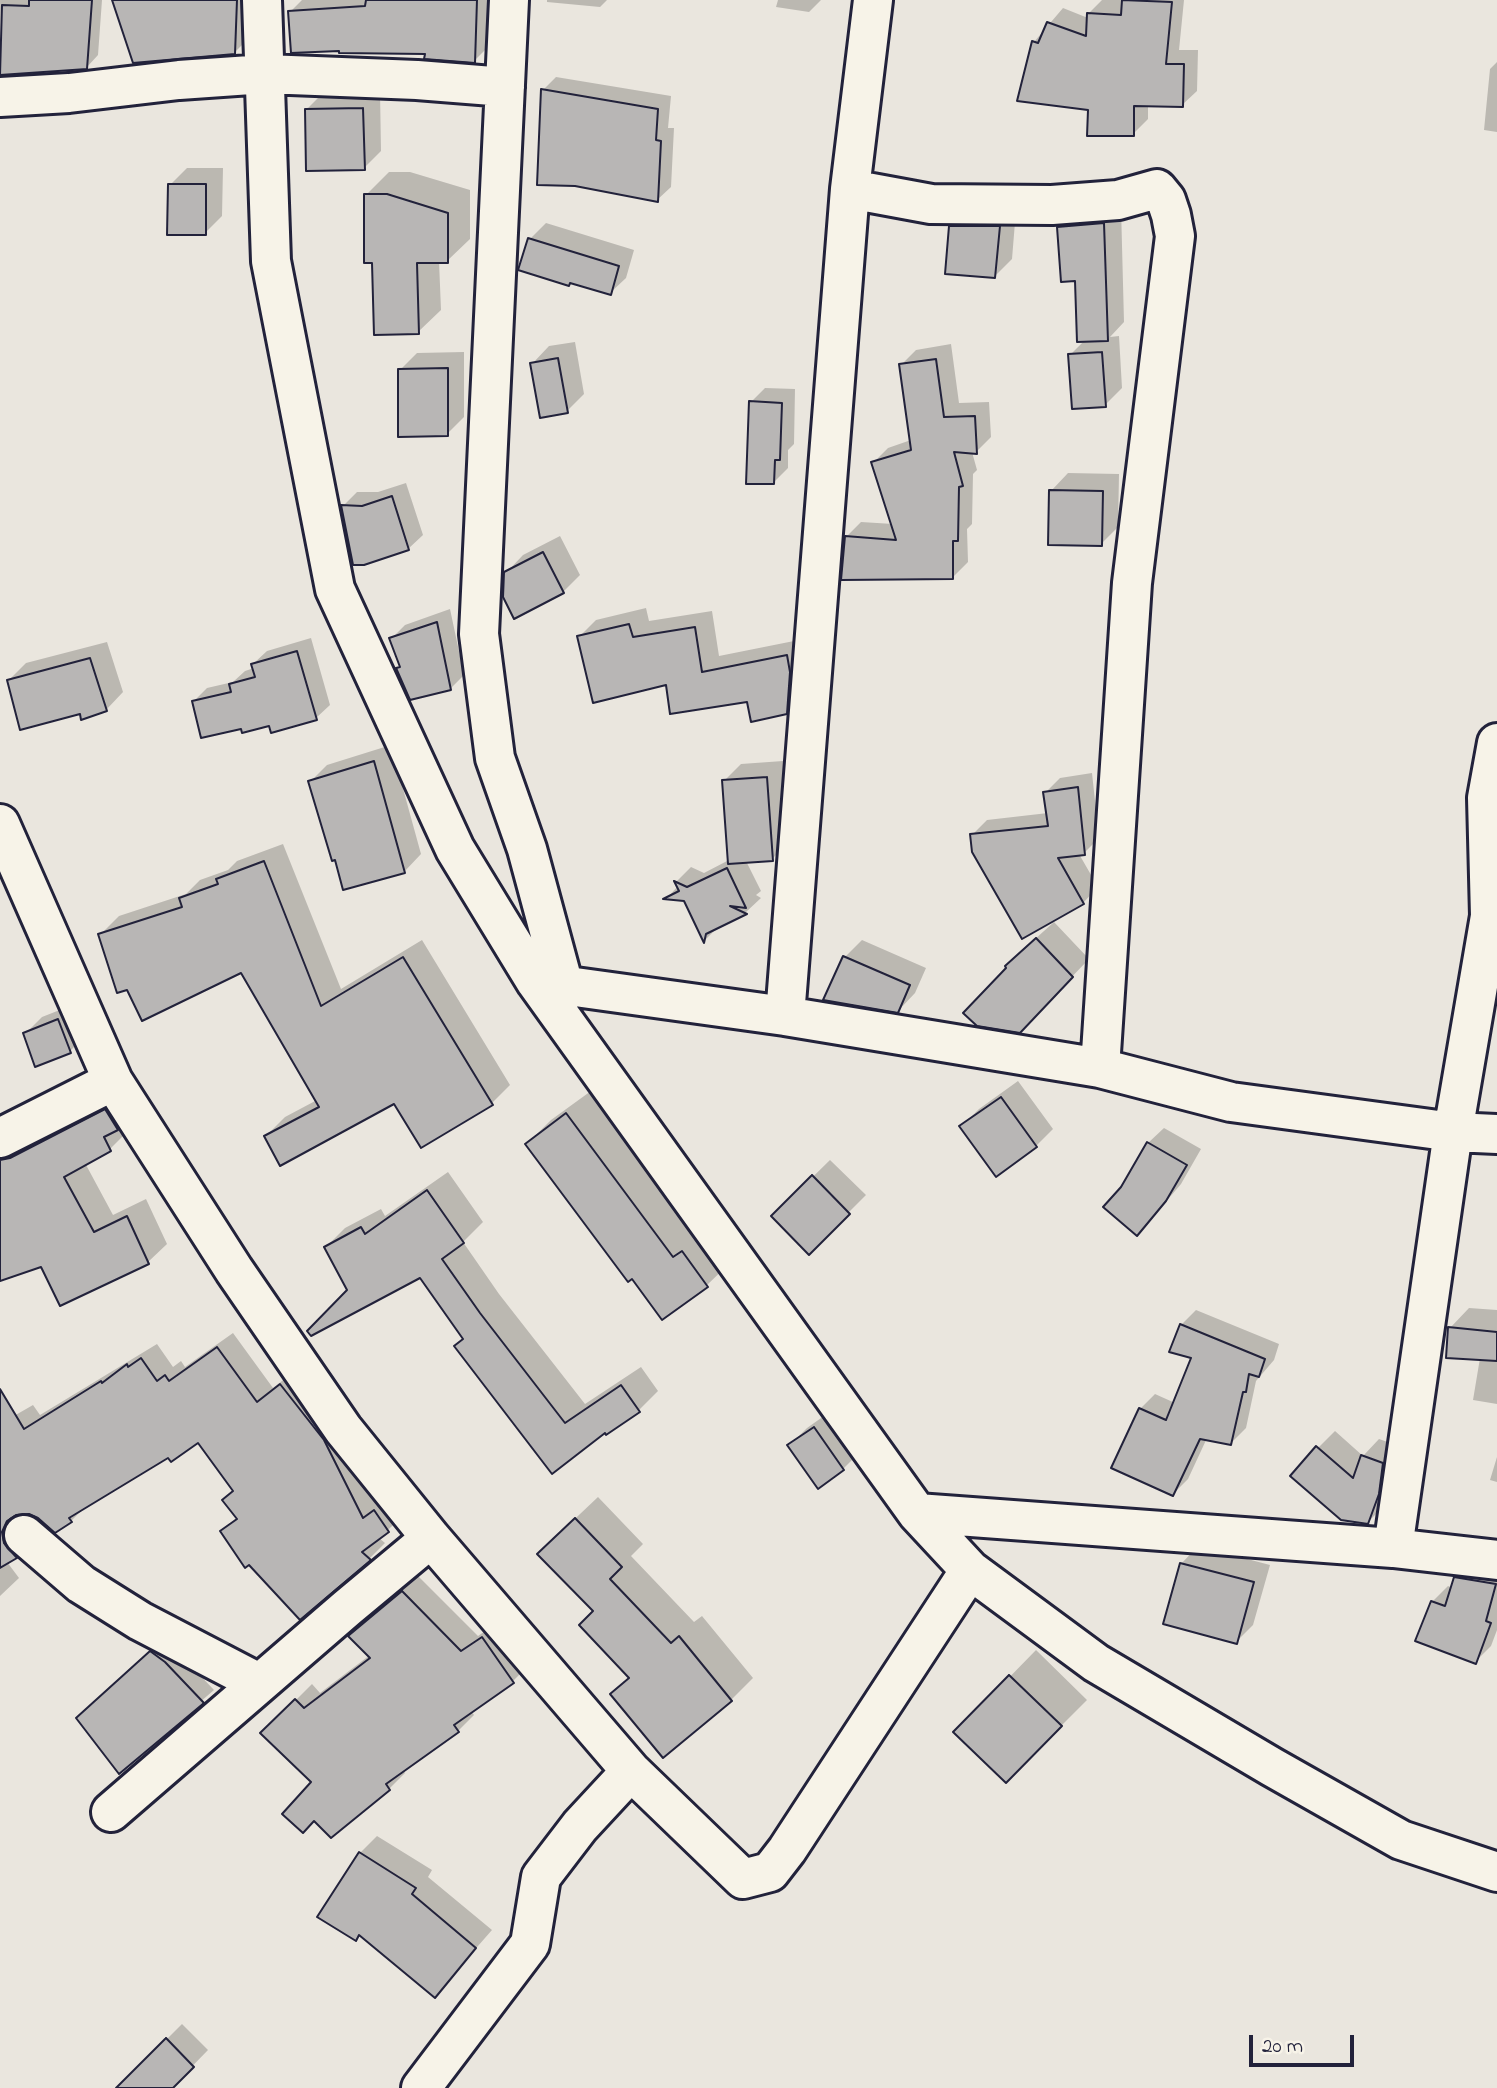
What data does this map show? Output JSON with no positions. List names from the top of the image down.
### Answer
{
  "scale_bar": "20 m"
}
